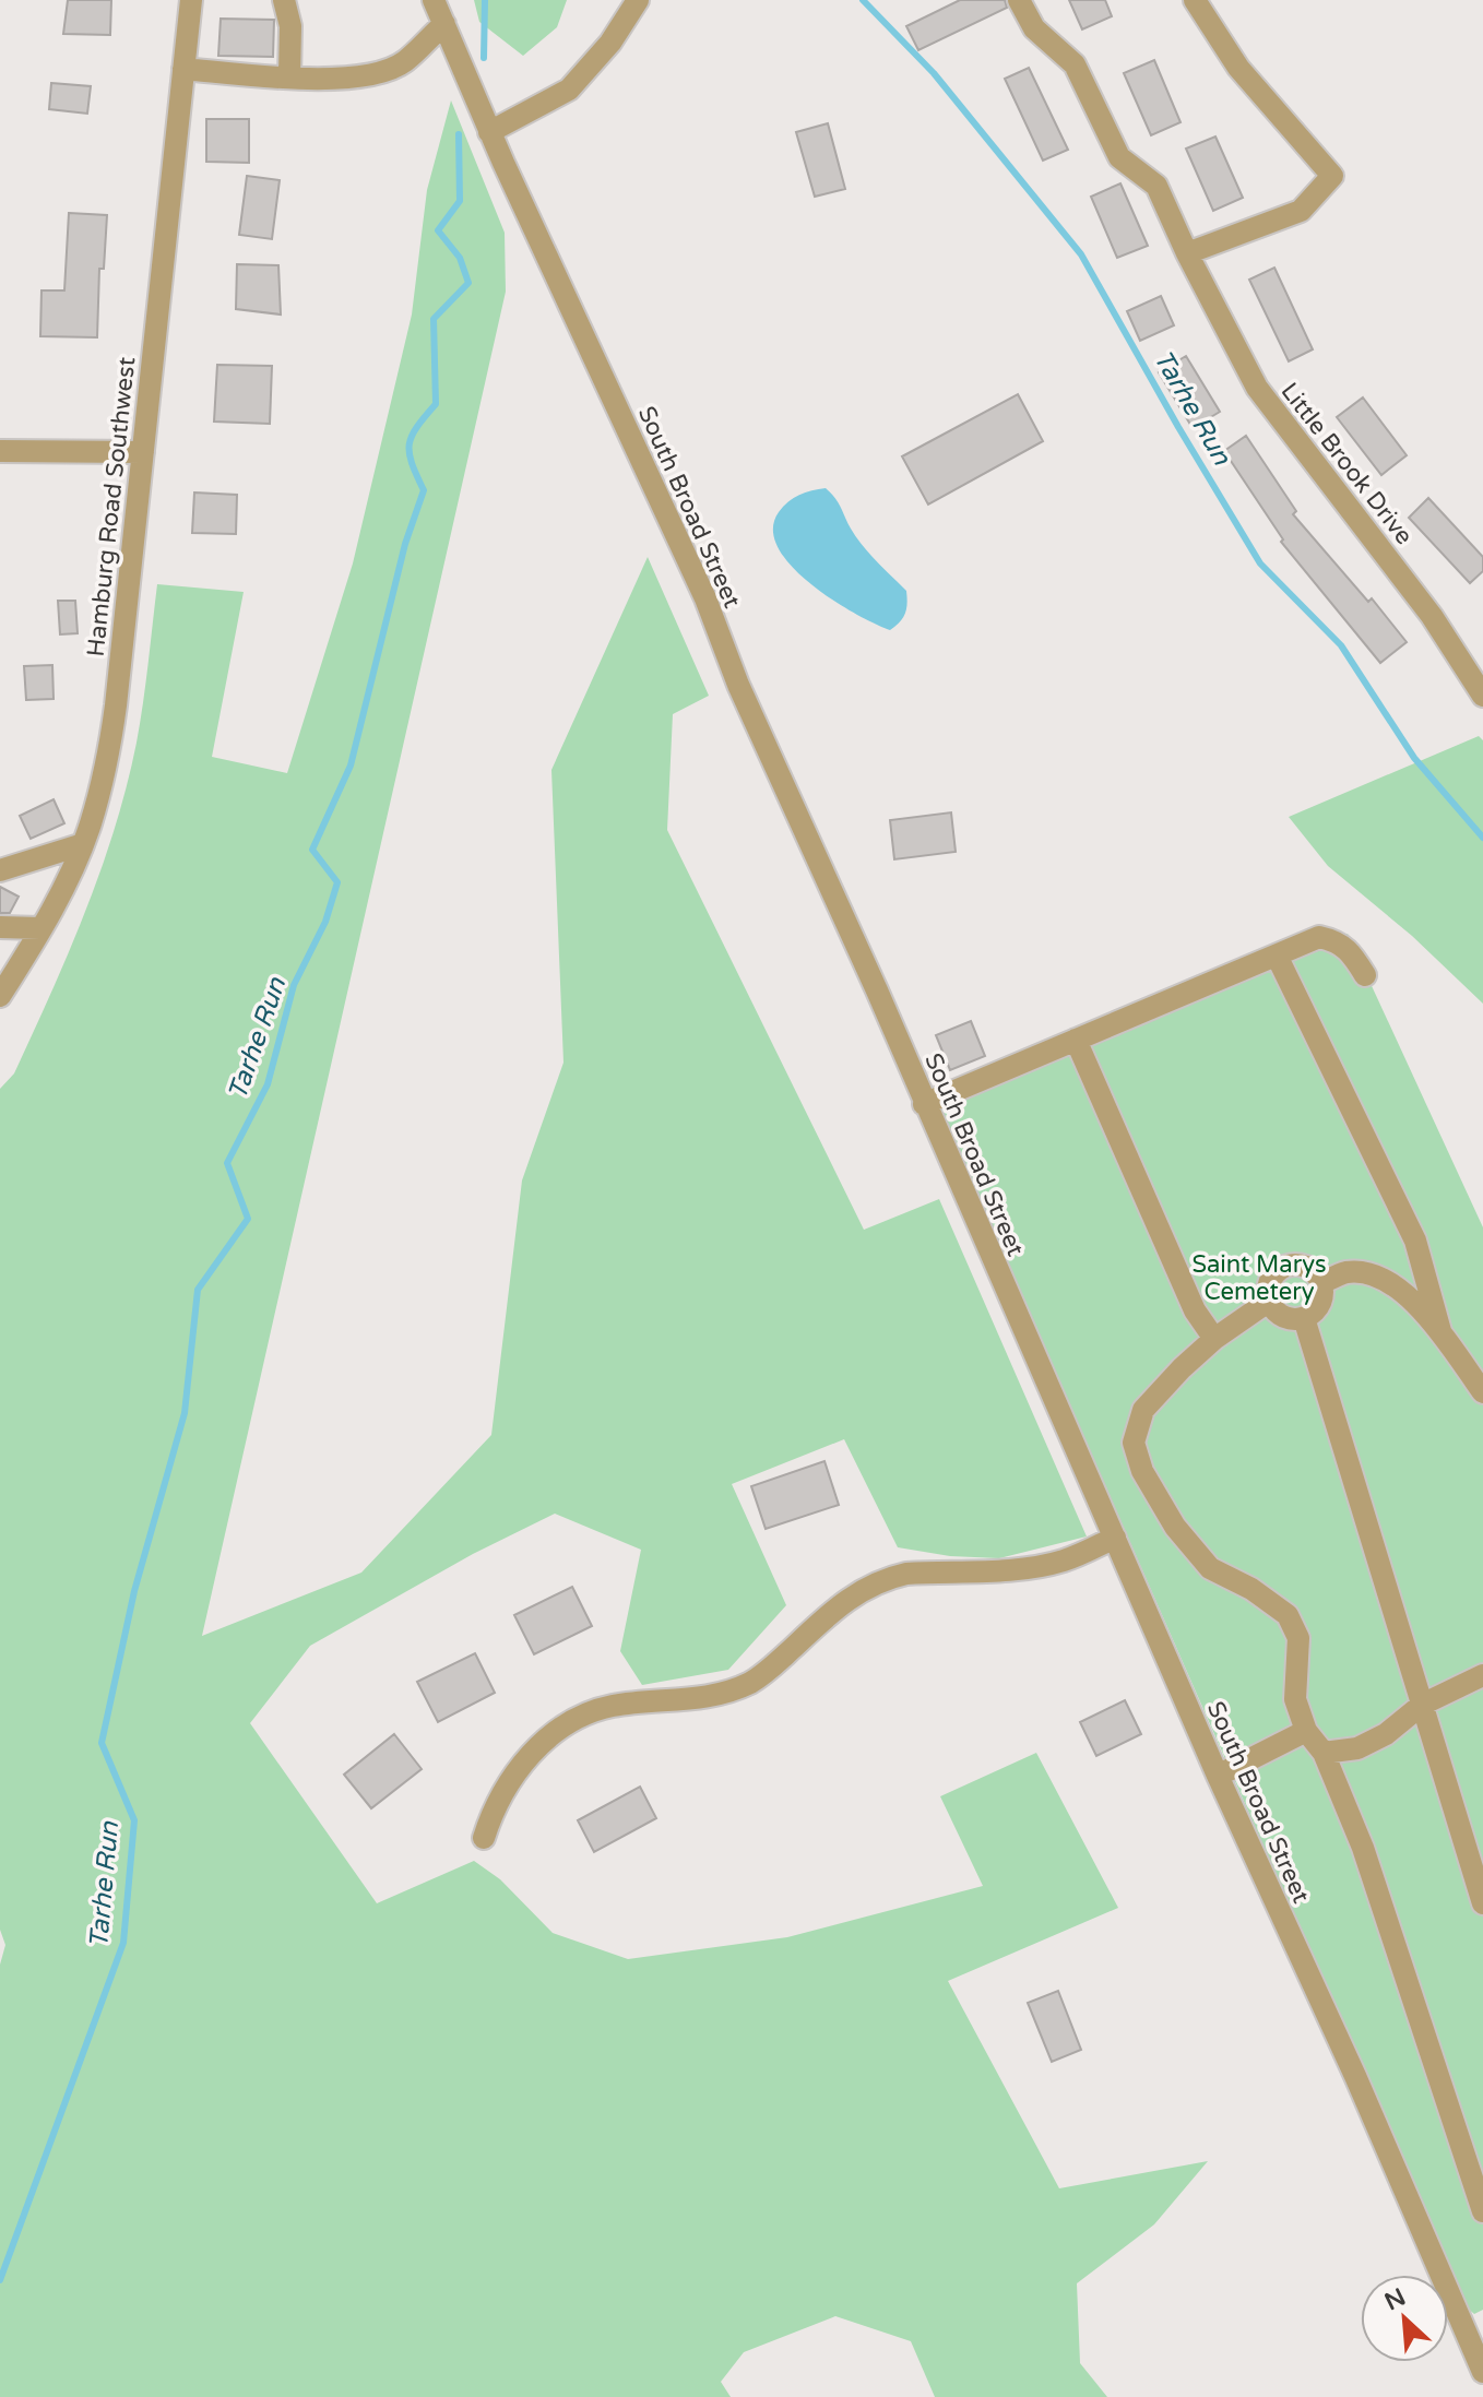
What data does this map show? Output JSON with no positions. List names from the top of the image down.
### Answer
{
  "streets": {
    "street": ["Little Brook Drive", "Hamburg Road Southwest", "South Broad Street"]
  },
  "water": ["Tarhe Run"],
  "parks": ["Saint Marys Cemetery"],
  "north": "top left"
}
